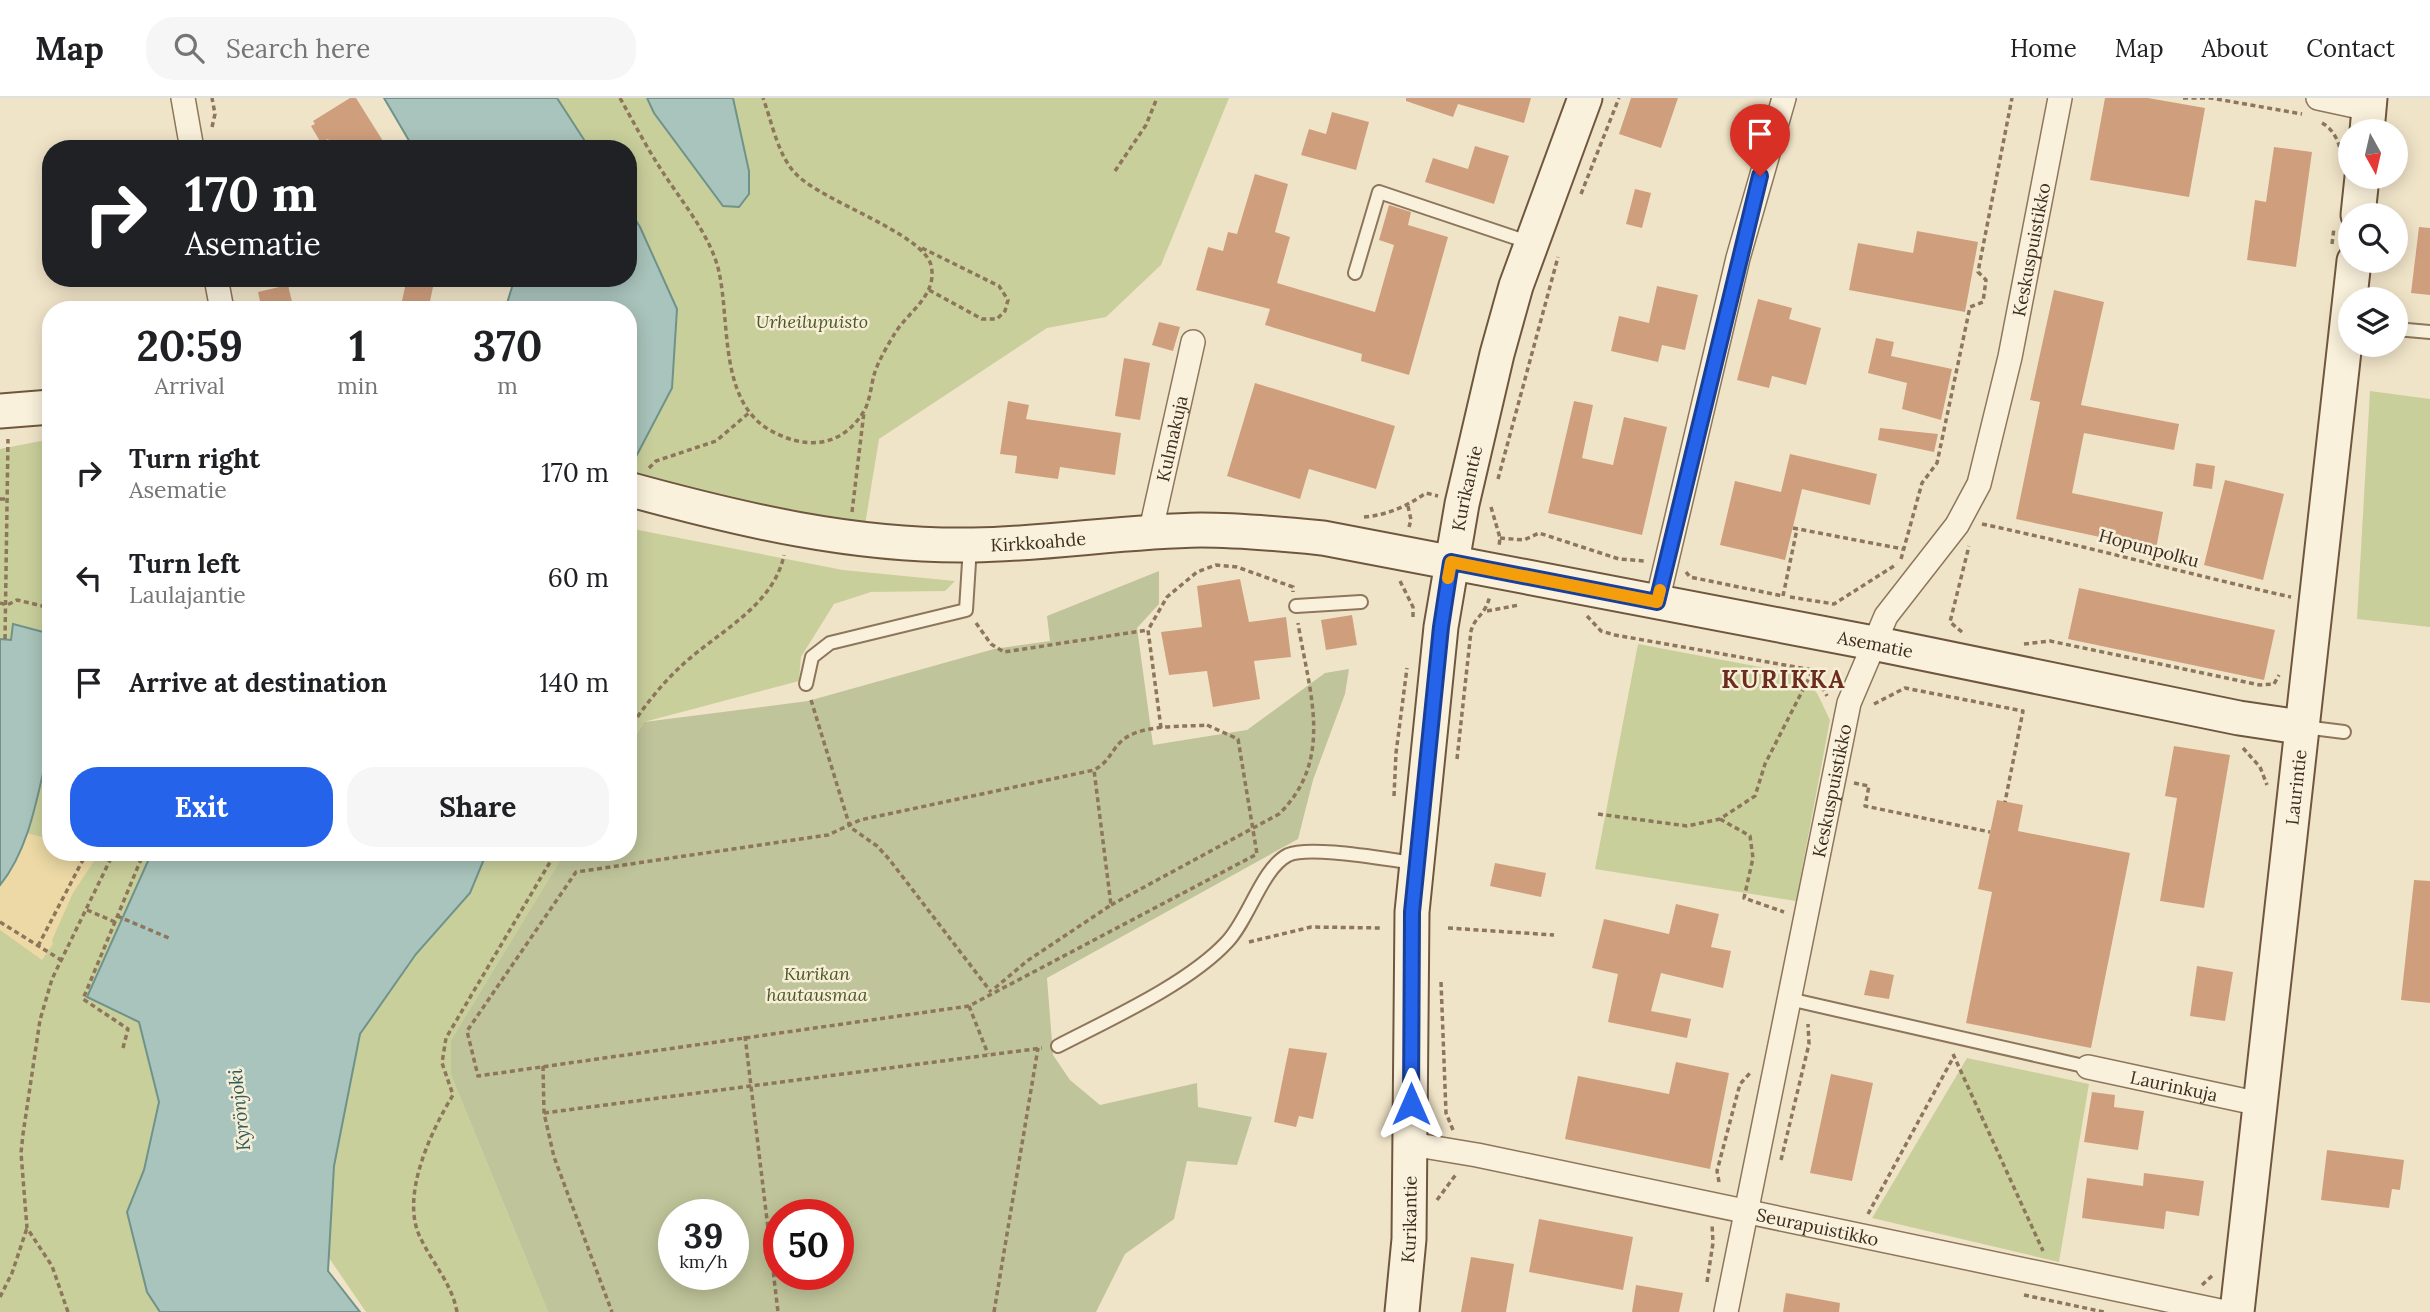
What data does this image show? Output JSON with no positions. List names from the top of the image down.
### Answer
{
  "streets": {
    "main road": [
      "Kurikantie",
      "Kirkkoahde",
      "Asematie",
      "Laurintie"
    ],
    "street": [
      "Keskuspuistikko",
      "Kulmakuja",
      "Laurinkuja",
      "Seurapuistikko"
    ],
    "path": ["Hopunpolku"]
  },
  "crossings": [
    ["Keskuspuistikko", "Asematie"],
    ["Keskuspuistikko", "Seurapuistikko"],
    ["Kulmakuja", "Kirkkoahde"],
    ["Kurikantie", "Kirkkoahde"],
    ["Kurikantie", "Asematie"],
    ["Kurikantie", "Seurapuistikko"],
    ["Kirkkoahde", "Asematie"],
    ["Hopunpolku", "Laurintie"],
    ["Asematie", "Laurintie"],
    ["Laurintie", "Laurinkuja"]
  ],
  "districts": ["KURIKKA"],
  "water": ["Kyrönjoki"],
  "parks": ["Urheilupuisto", "Kurikan hautausmaa"],
  "north": "bottom",
  "page": {
    "header": "Map",
    "search": "Search here",
    "nav": [
      "Home",
      "Map",
      "About",
      "Contact"
    ],
    "turn": ["170 m", "Asematie"],
    "eta": [
      "20:59",
      "Arrival",
      "1",
      "min",
      "370",
      "m"
    ],
    "list": [
      {
        "name": "Turn right",
        "note": "Asematie",
        "value": "170 m"
      },
      {
        "name": "Turn left",
        "note": "Laulajantie",
        "value": "60 m"
      },
      {
        "name": "Arrive at destination",
        "value": "140 m"
      }
    ],
    "buttons": ["Exit", "Share"],
    "speed": "39 km/h",
    "limit": "50"
  }
}
